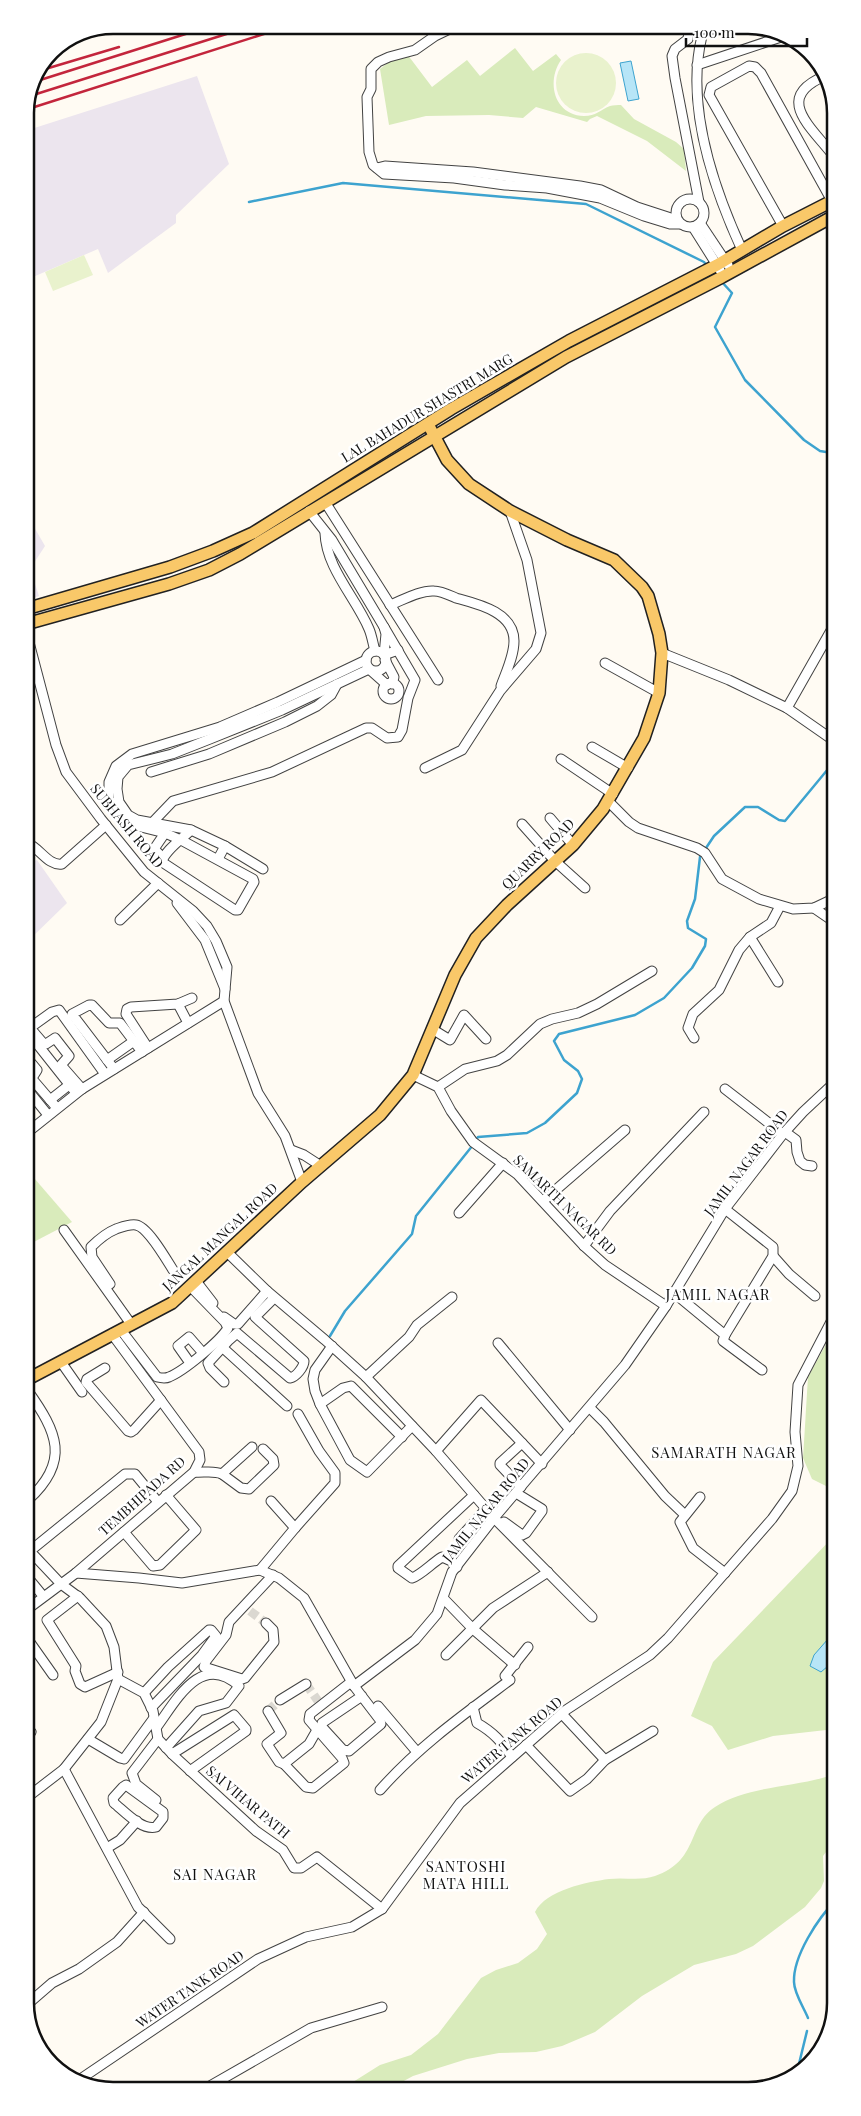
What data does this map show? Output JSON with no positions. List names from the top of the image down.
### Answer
{
  "streets": {
    "main road": ["LAL BAHADUR SHASTRI MARG", "QUARRY ROAD", "JANGAL MANGAL ROAD"],
    "street": [
      "SUBHASH ROAD",
      "JAMIL NAGAR ROAD",
      "SAMARTH NAGAR RD",
      "TEMBHIPADA RD",
      "WATER TANK ROAD",
      "SAI VIHAR PATH"
    ]
  },
  "crossings": [
    ["LAL BAHADUR SHASTRI MARG", "QUARRY ROAD"],
    ["QUARRY ROAD", "JANGAL MANGAL ROAD"],
    ["JAMIL NAGAR ROAD", "SAMARTH NAGAR RD"],
    ["JANGAL MANGAL ROAD", "TEMBHIPADA RD"],
    ["WATER TANK ROAD", "SAI VIHAR PATH"]
  ],
  "districts": [
    "JAMIL NAGAR",
    "SAMARATH NAGAR",
    "SANTOSHI MATA HILL",
    "SAI NAGAR"
  ],
  "scale_bar": "100 m"
}
